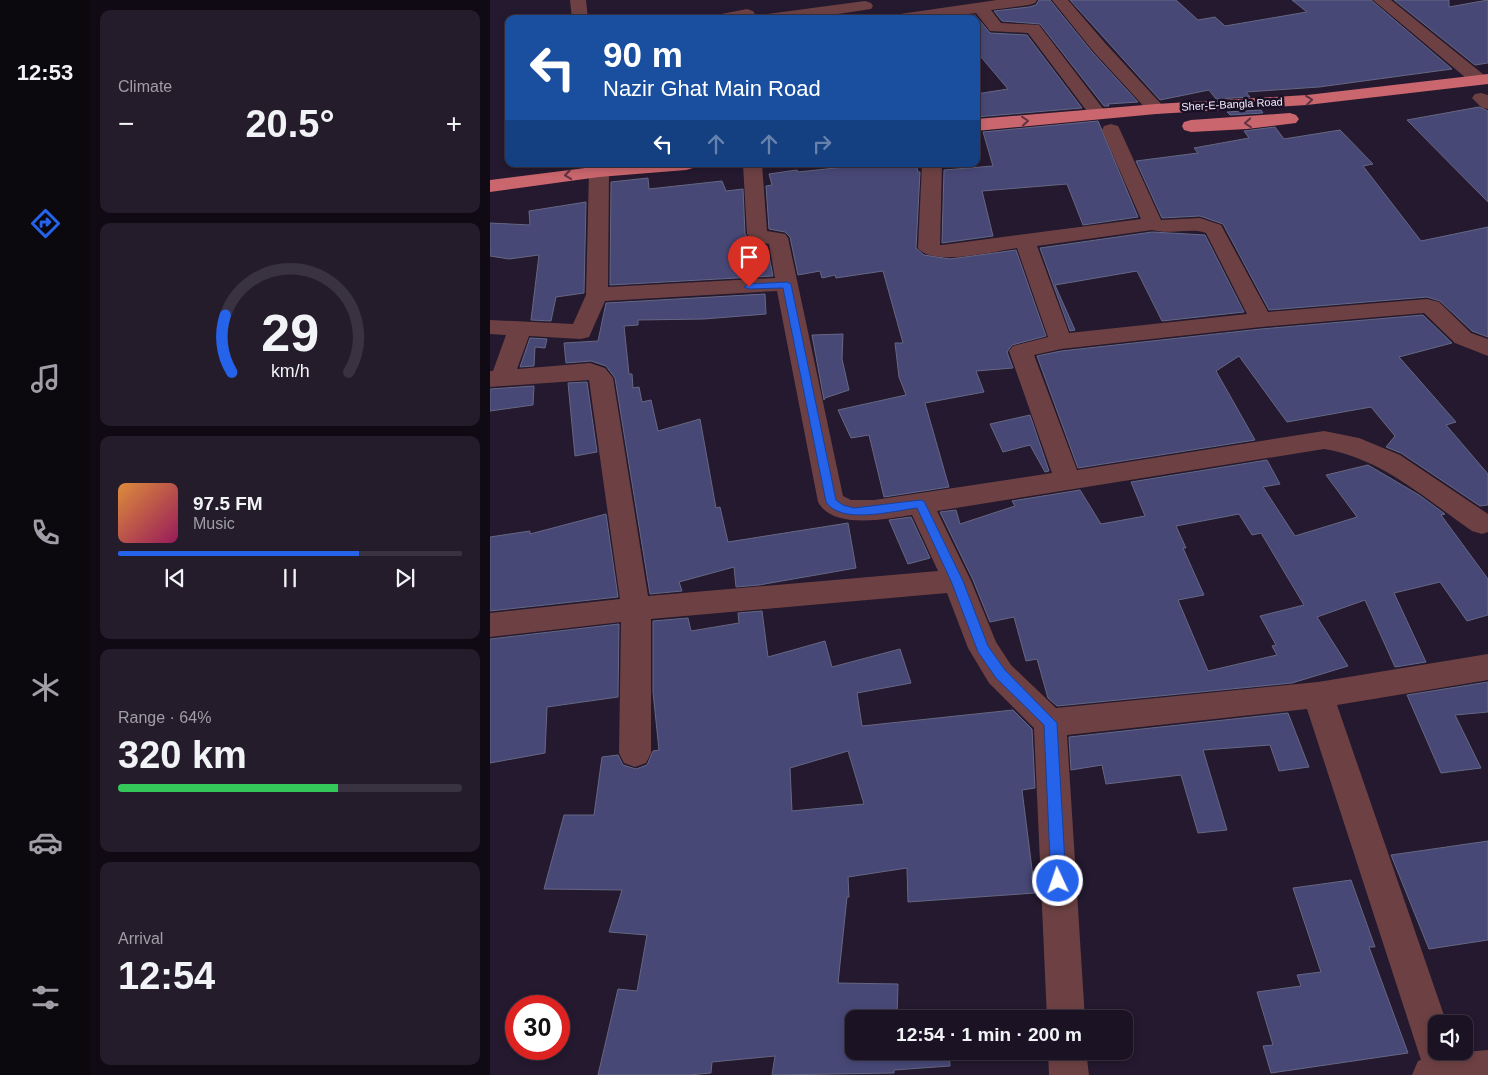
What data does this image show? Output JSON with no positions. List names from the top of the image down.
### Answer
{
  "streets": {
    "highway": ["Sher-E-Bangla Road"]
  },
  "page": {
    "tabs": "12:53",
    "tile": [
      "Climate",
      ["Range · 64%", "320 km"],
      ["Arrival", "12:54"]
    ],
    "turn": ["90 m", "Nazir Ghat Main Road"],
    "heat": ["−", "20.5°", "+"],
    "song": ["97.5 FM", "Music"],
    "limit": "30",
    "trip": "12:54 · 1 min · 200 m",
    "gauge": ["29", "km/h"]
  }
}
